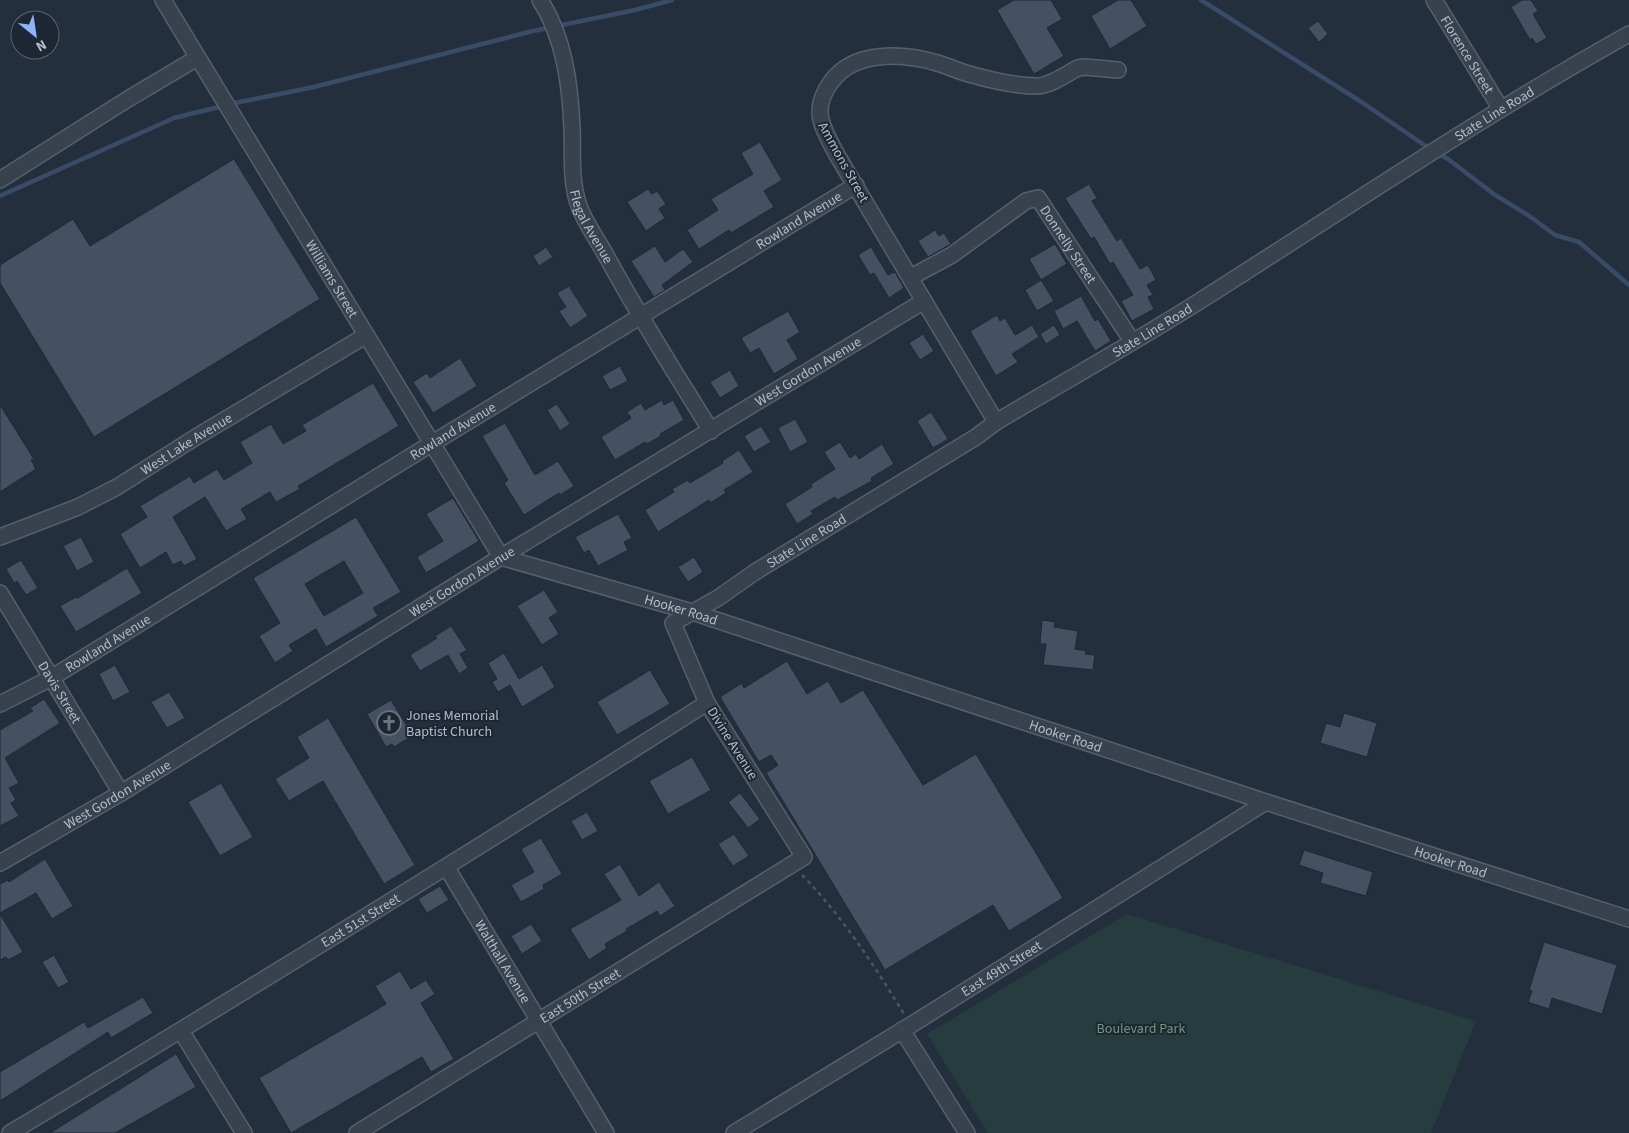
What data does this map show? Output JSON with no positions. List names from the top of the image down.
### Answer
{
  "streets": {
    "street": [
      "Florence Street",
      "State Line Road",
      "Ammons Street",
      "Rowland Avenue",
      "Flegal Avenue",
      "Donnelly Street",
      "Williams Street",
      "West Gordon Avenue",
      "West Lake Avenue",
      "Hooker Road",
      "Davis Street",
      "Divine Avenue",
      "East 51st Street",
      "Walthall Avenue",
      "East 49th Street",
      "East 50th Street"
    ]
  },
  "crossings": [
    ["Florence Street", "State Line Road"],
    ["State Line Road", "Ammons Street"],
    ["State Line Road", "Donnelly Street"],
    ["State Line Road", "Hooker Road"],
    ["State Line Road", "Divine Avenue"],
    ["Ammons Street", "Rowland Avenue"],
    ["Ammons Street", "Donnelly Street"],
    ["Ammons Street", "West Gordon Avenue"],
    ["Rowland Avenue", "Flegal Avenue"],
    ["Rowland Avenue", "Williams Street"],
    ["Rowland Avenue", "Davis Street"],
    ["Flegal Avenue", "West Gordon Avenue"],
    ["Williams Street", "West Gordon Avenue"],
    ["Williams Street", "West Lake Avenue"],
    ["Williams Street", "Hooker Road"],
    ["West Gordon Avenue", "Hooker Road"],
    ["West Gordon Avenue", "Davis Street"],
    ["Hooker Road", "East 49th Street"],
    ["Divine Avenue", "East 51st Street"],
    ["Divine Avenue", "East 50th Street"],
    ["East 51st Street", "Walthall Avenue"],
    ["Walthall Avenue", "East 50th Street"]
  ],
  "parks": ["Boulevard Park"],
  "places": {
    "church": ["Jones Memorial Baptist Church"]
  },
  "north": "bottom right"
}
